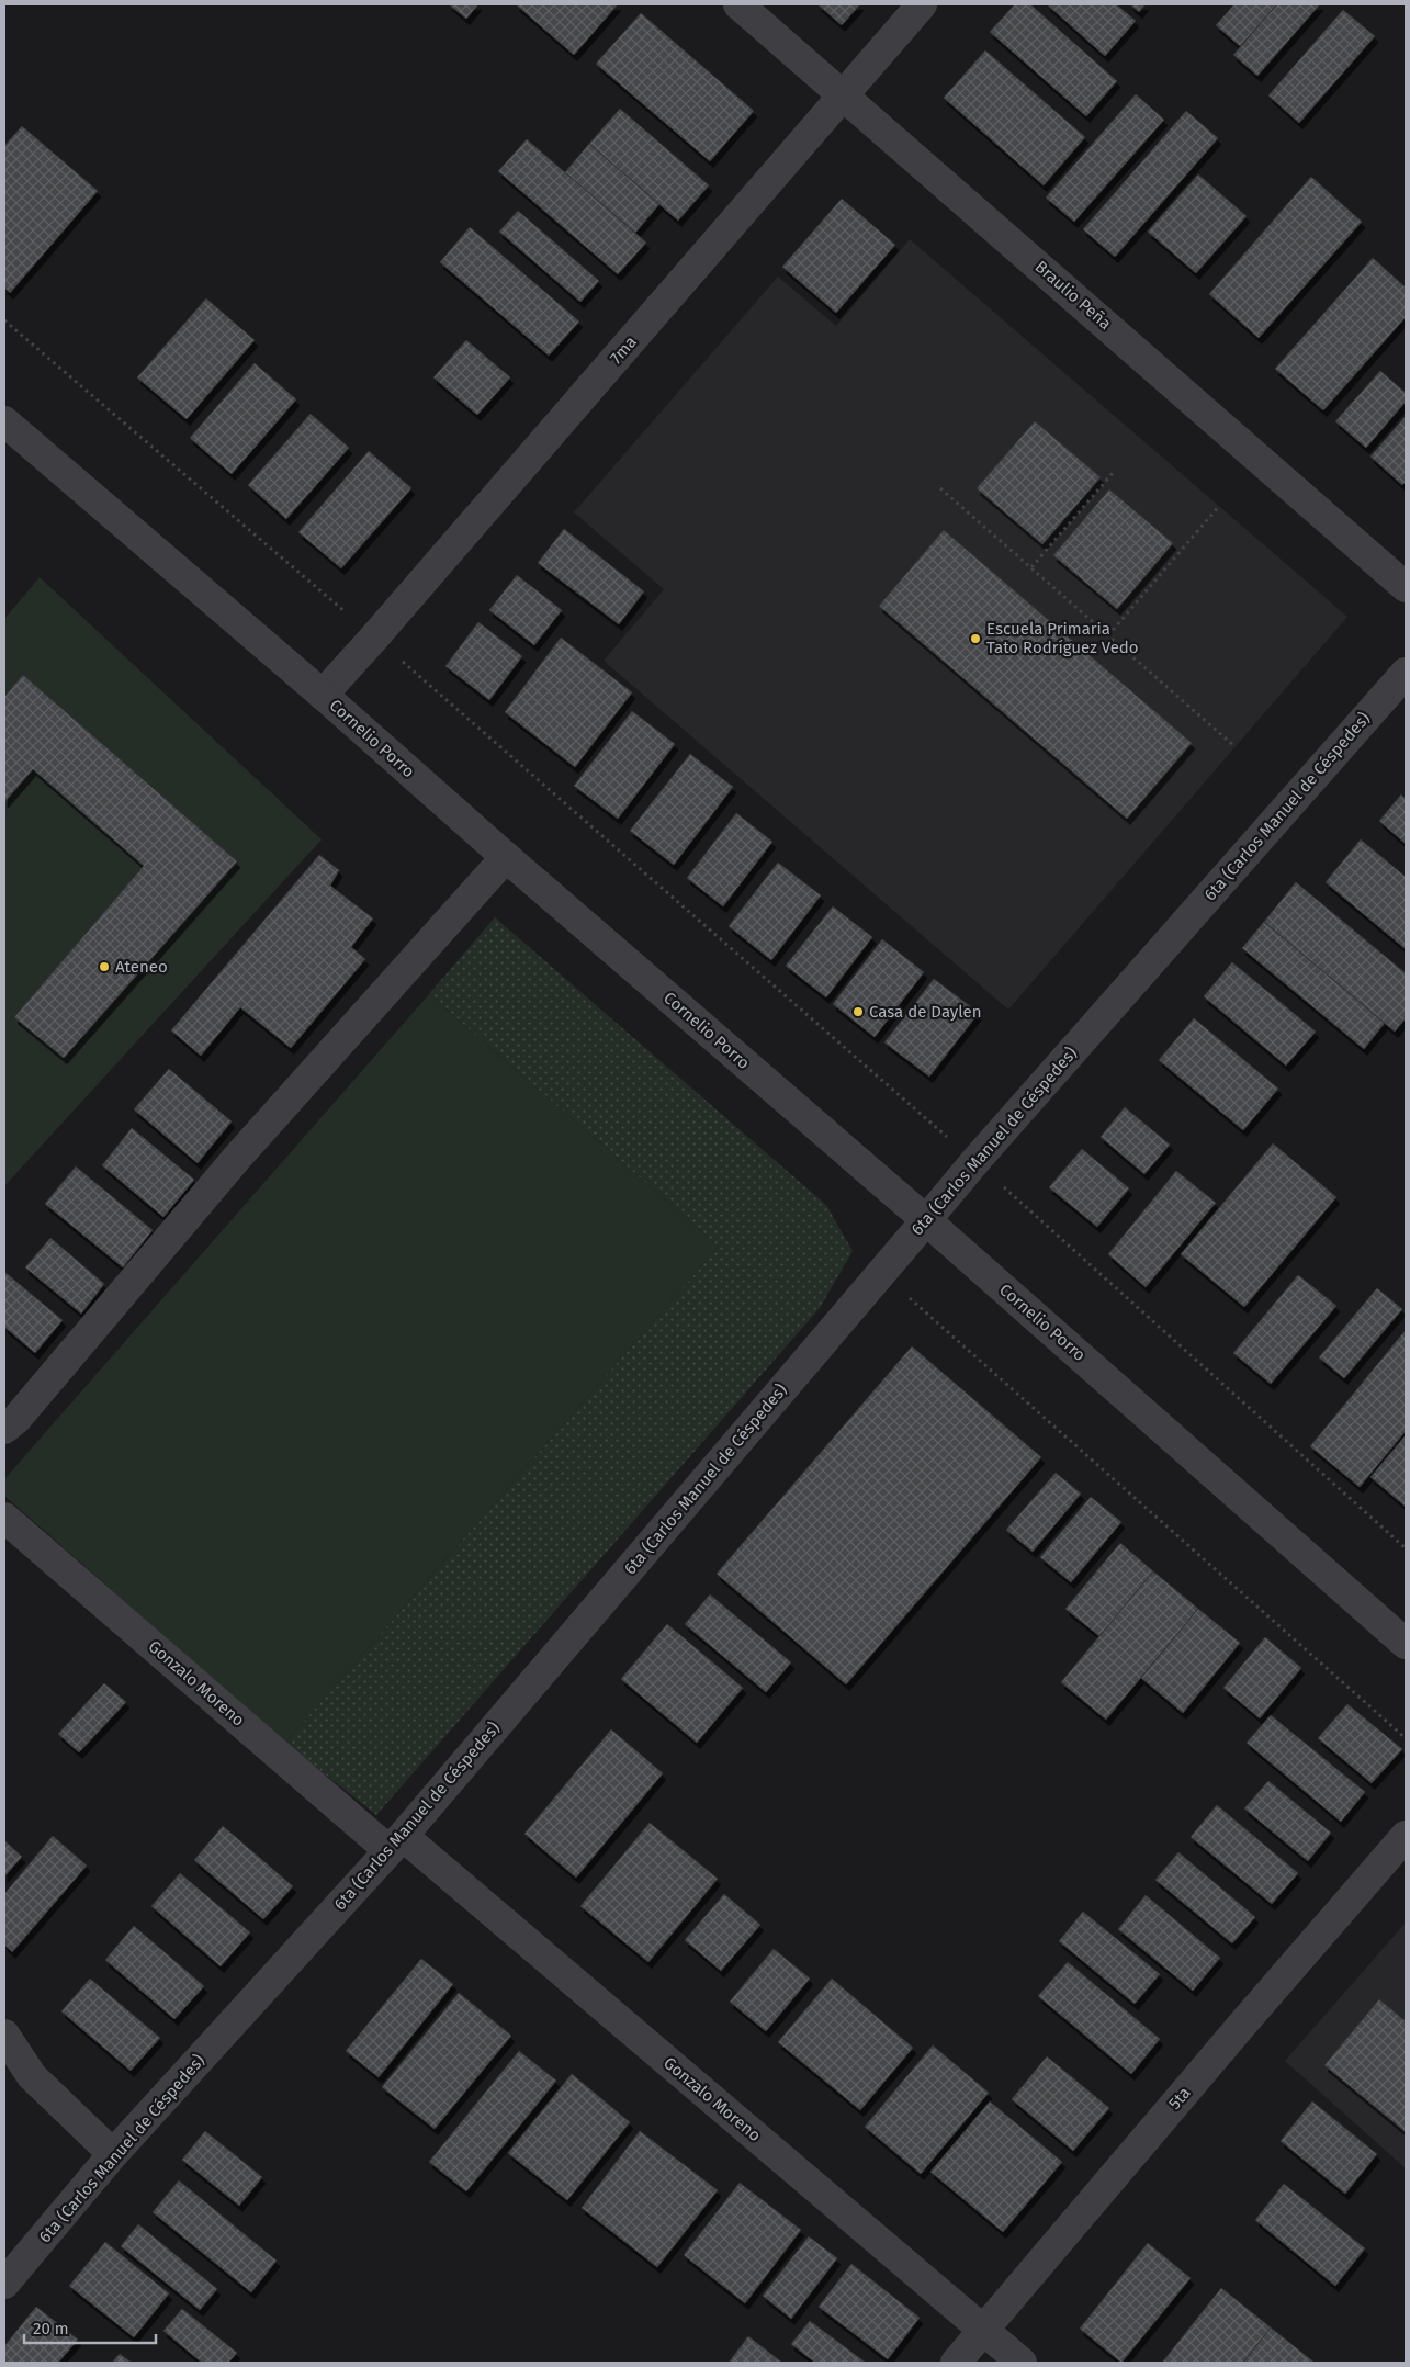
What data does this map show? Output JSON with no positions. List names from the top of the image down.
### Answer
{
  "streets": {
    "street": [
      "Braulio Peña",
      "7ma",
      "Cornelio Porro",
      "6ta (Carlos Manuel de Céspedes)",
      "Gonzalo Moreno",
      "5ta"
    ]
  },
  "crossings": [
    ["Braulio Peña", "7ma"],
    ["7ma", "Cornelio Porro"],
    ["Cornelio Porro", "6ta (Carlos Manuel de Céspedes)"],
    ["6ta (Carlos Manuel de Céspedes)", "Gonzalo Moreno"],
    ["Gonzalo Moreno", "5ta"]
  ],
  "places": ["Escuela Primaria Tato Rodríguez Vedo", "Ateneo", "Casa de Daylen"],
  "scale_bar": "20 m"
}
